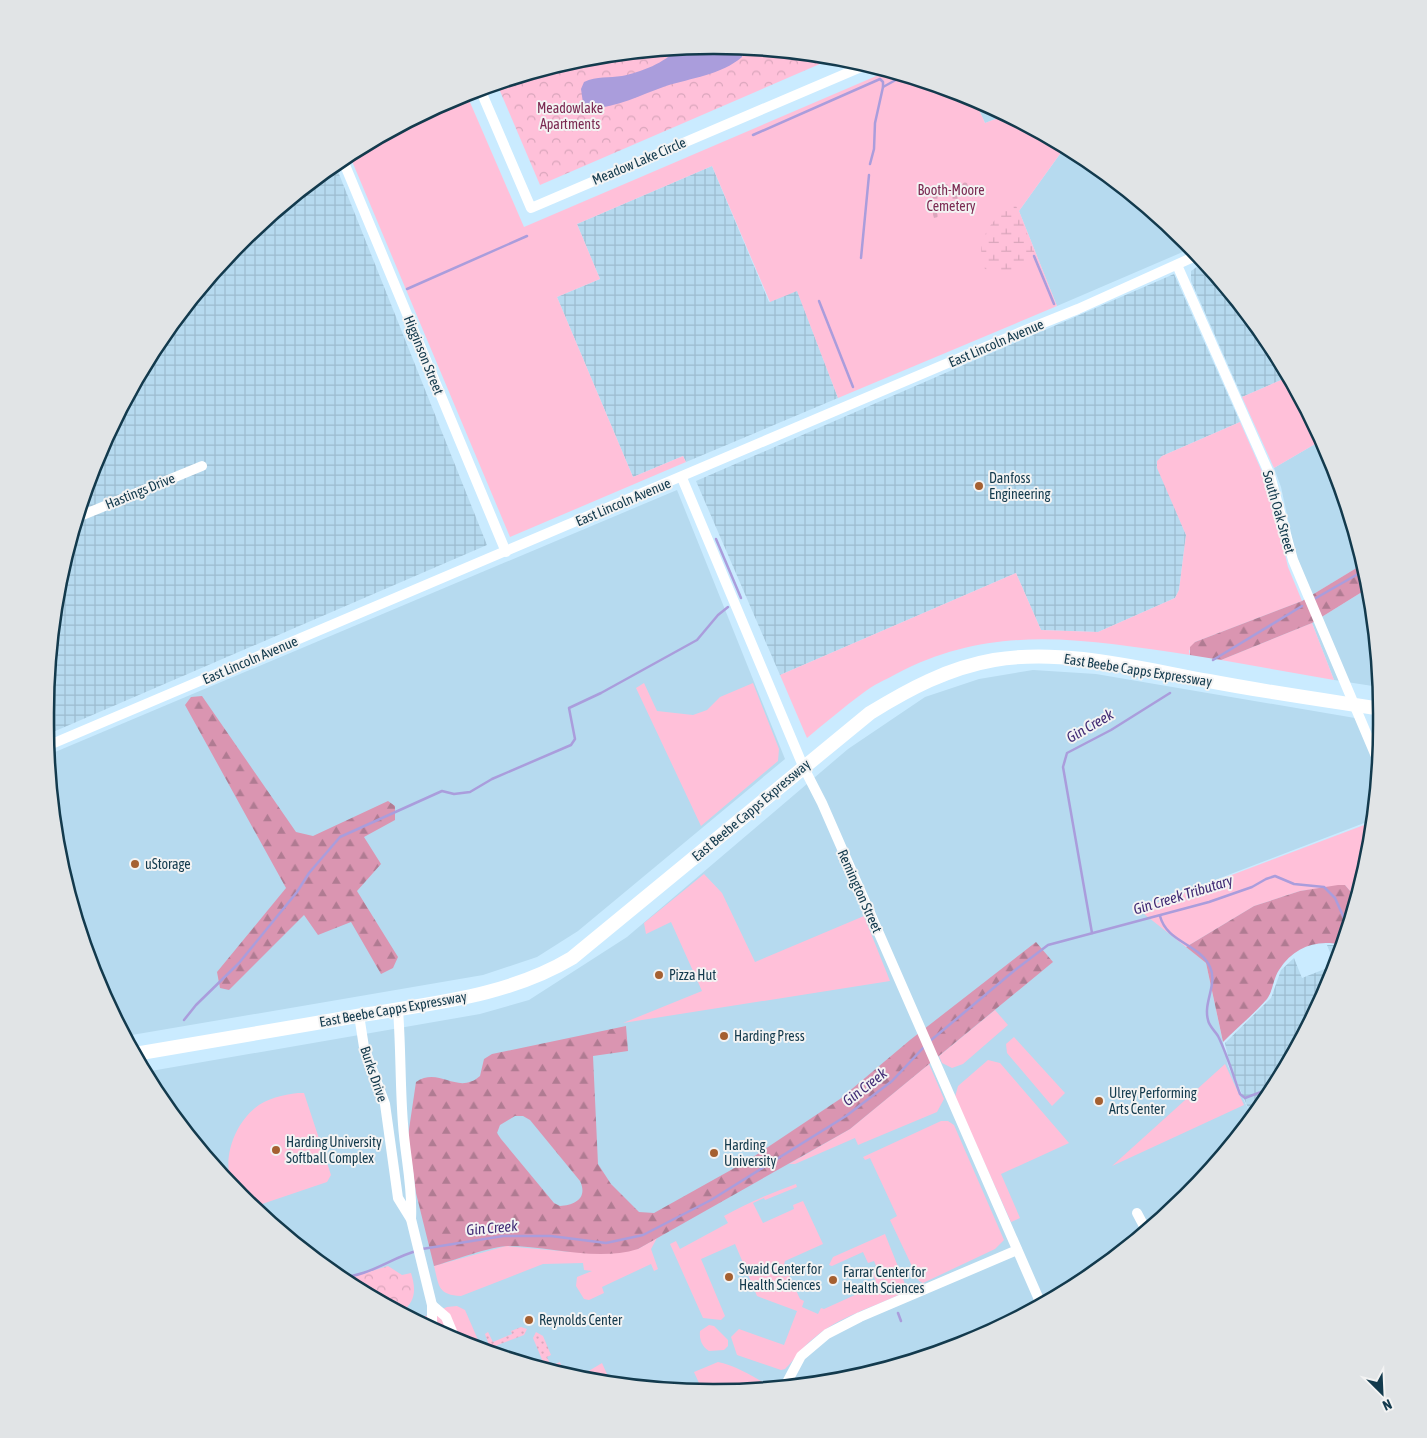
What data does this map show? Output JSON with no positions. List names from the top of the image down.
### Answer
{
  "streets": {
    "main road": ["East Beebe Capps Expressway"],
    "street": [
      "Meadow Lake Circle",
      "East Lincoln Avenue",
      "Higginson Street",
      "Hastings Drive",
      "South Oak Street",
      "Remington Street",
      "Burks Drive"
    ]
  },
  "crossings": [
    ["East Lincoln Avenue", "Higginson Street"],
    ["East Lincoln Avenue", "South Oak Street"],
    ["East Lincoln Avenue", "Remington Street"],
    ["South Oak Street", "East Beebe Capps Expressway"],
    ["East Beebe Capps Expressway", "Remington Street"],
    ["East Beebe Capps Expressway", "Burks Drive"]
  ],
  "water": ["Gin Creek", "Gin Creek Tributary"],
  "parks": ["Meadowlake Apartments", "Booth-Moore Cemetery"],
  "places": [
    "Danfoss Engineering",
    "uStorage",
    "Pizza Hut",
    "Harding Press",
    "Ulrey Performing Arts Center",
    "Harding University Softball Complex",
    "Harding University",
    "Swaid Center for Health Sciences",
    "Farrar Center for Health Sciences",
    "Reynolds Center"
  ],
  "north": "bottom right"
}
